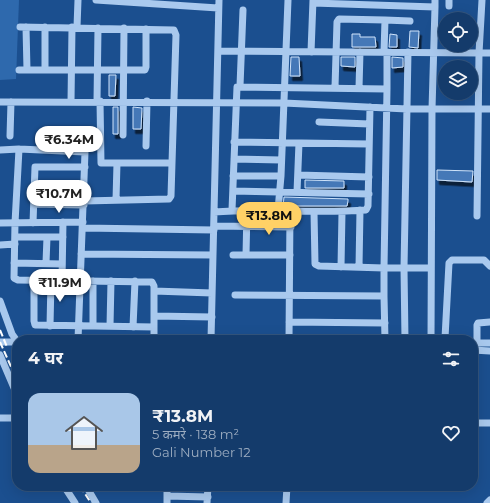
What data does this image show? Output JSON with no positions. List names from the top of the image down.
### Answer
{
  "page": {
    "price": [
      "₹6.34M",
      "₹10.7M",
      "₹13.8M",
      "₹11.9M"
    ],
    "heading": "4 घर",
    "list": [
      {
        "name": "₹13.8M",
        "note": "5 कमरे · 138 m² · Gali Number 12"
      }
    ]
  }
}
